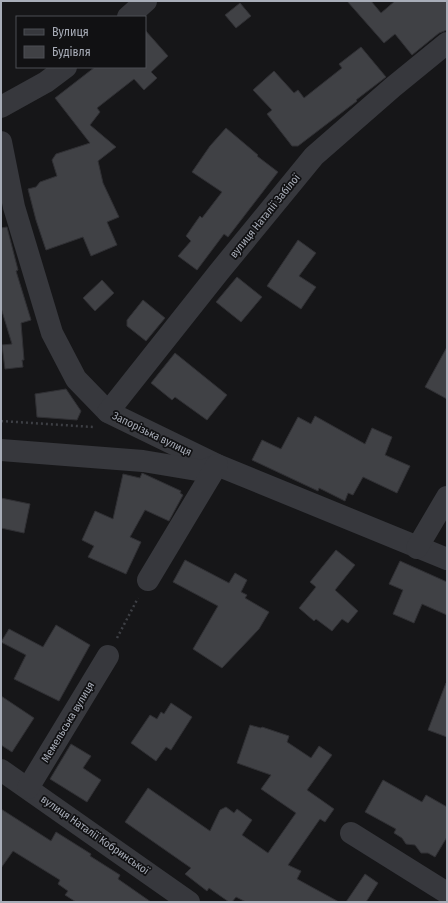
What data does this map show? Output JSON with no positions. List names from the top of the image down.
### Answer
{
  "streets": {
    "street": [
      "вулиця Наталії Забілої",
      "Запорізька вулиця",
      "Мемельська вулиця",
      "вулиця Наталії Кобринської"
    ]
  },
  "crossings": [
    ["вулиця Наталії Забілої", "Запорізька вулиця"],
    ["Мемельська вулиця", "вулиця Наталії Кобринської"]
  ],
  "legend": ["Вулиця", "Будівля"]
}
